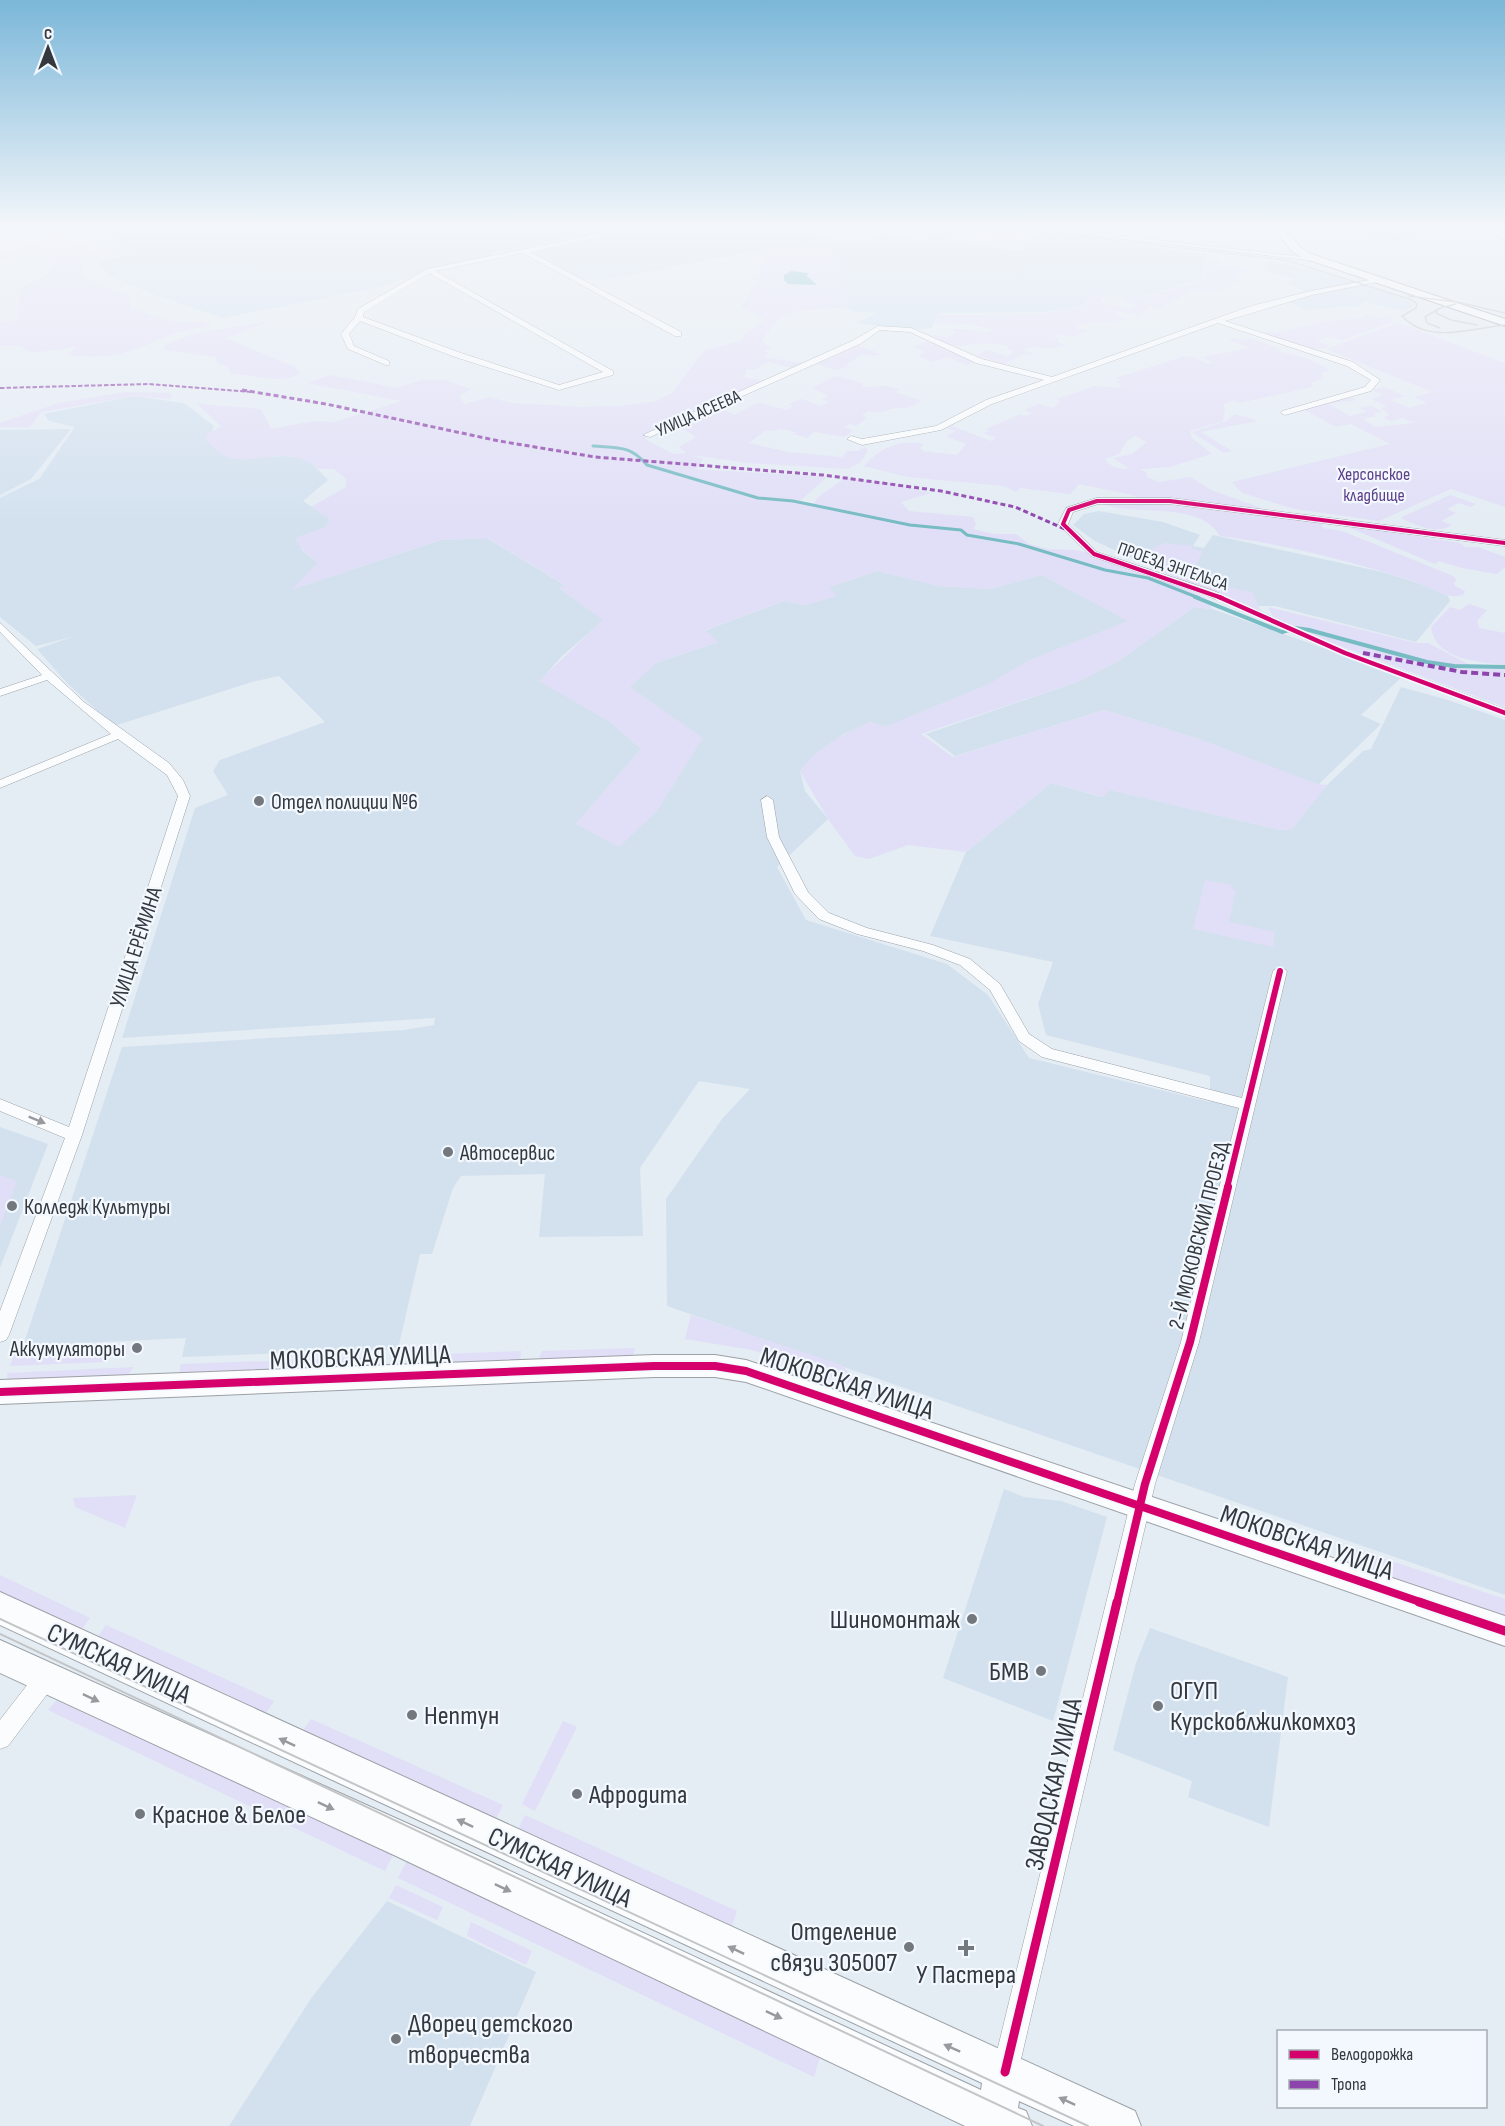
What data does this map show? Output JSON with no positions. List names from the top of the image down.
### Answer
{
  "streets": {
    "main road": ["СУМСКАЯ УЛИЦА"],
    "street": [
      "УЛИЦА АСЕЕВА",
      "ПРОЕЗД ЭНГЕЛЬСА",
      "УЛИЦА ЕРЁМИНА",
      "2-Й МОКОВСКИЙ ПРОЕЗД",
      "МОКОВСКАЯ УЛИЦА",
      "ЗАВОДСКАЯ УЛИЦА"
    ]
  },
  "crossings": [
    ["2-Й МОКОВСКИЙ ПРОЕЗД", "МОКОВСКАЯ УЛИЦА"],
    ["2-Й МОКОВСКИЙ ПРОЕЗД", "ЗАВОДСКАЯ УЛИЦА"],
    ["МОКОВСКАЯ УЛИЦА", "ЗАВОДСКАЯ УЛИЦА"],
    ["СУМСКАЯ УЛИЦА", "ЗАВОДСКАЯ УЛИЦА"]
  ],
  "parks": ["Херсонское кладбище"],
  "places": {
    "other": [
      "Отдел полиции №6",
      "Автосервис",
      "Колледж Культуры",
      "Аккумуляторы",
      "Шиномонтаж",
      "БМВ",
      "ОГУП Курскоблжилкомхоз",
      "Нептун",
      "Афродита",
      "Красное & Белое",
      "Отделение связи 305007",
      "Дворец детского творчества"
    ],
    "health": ["У Пастера"]
  },
  "legend": ["Велодорожка", "Тропа"],
  "north": "top"
}
